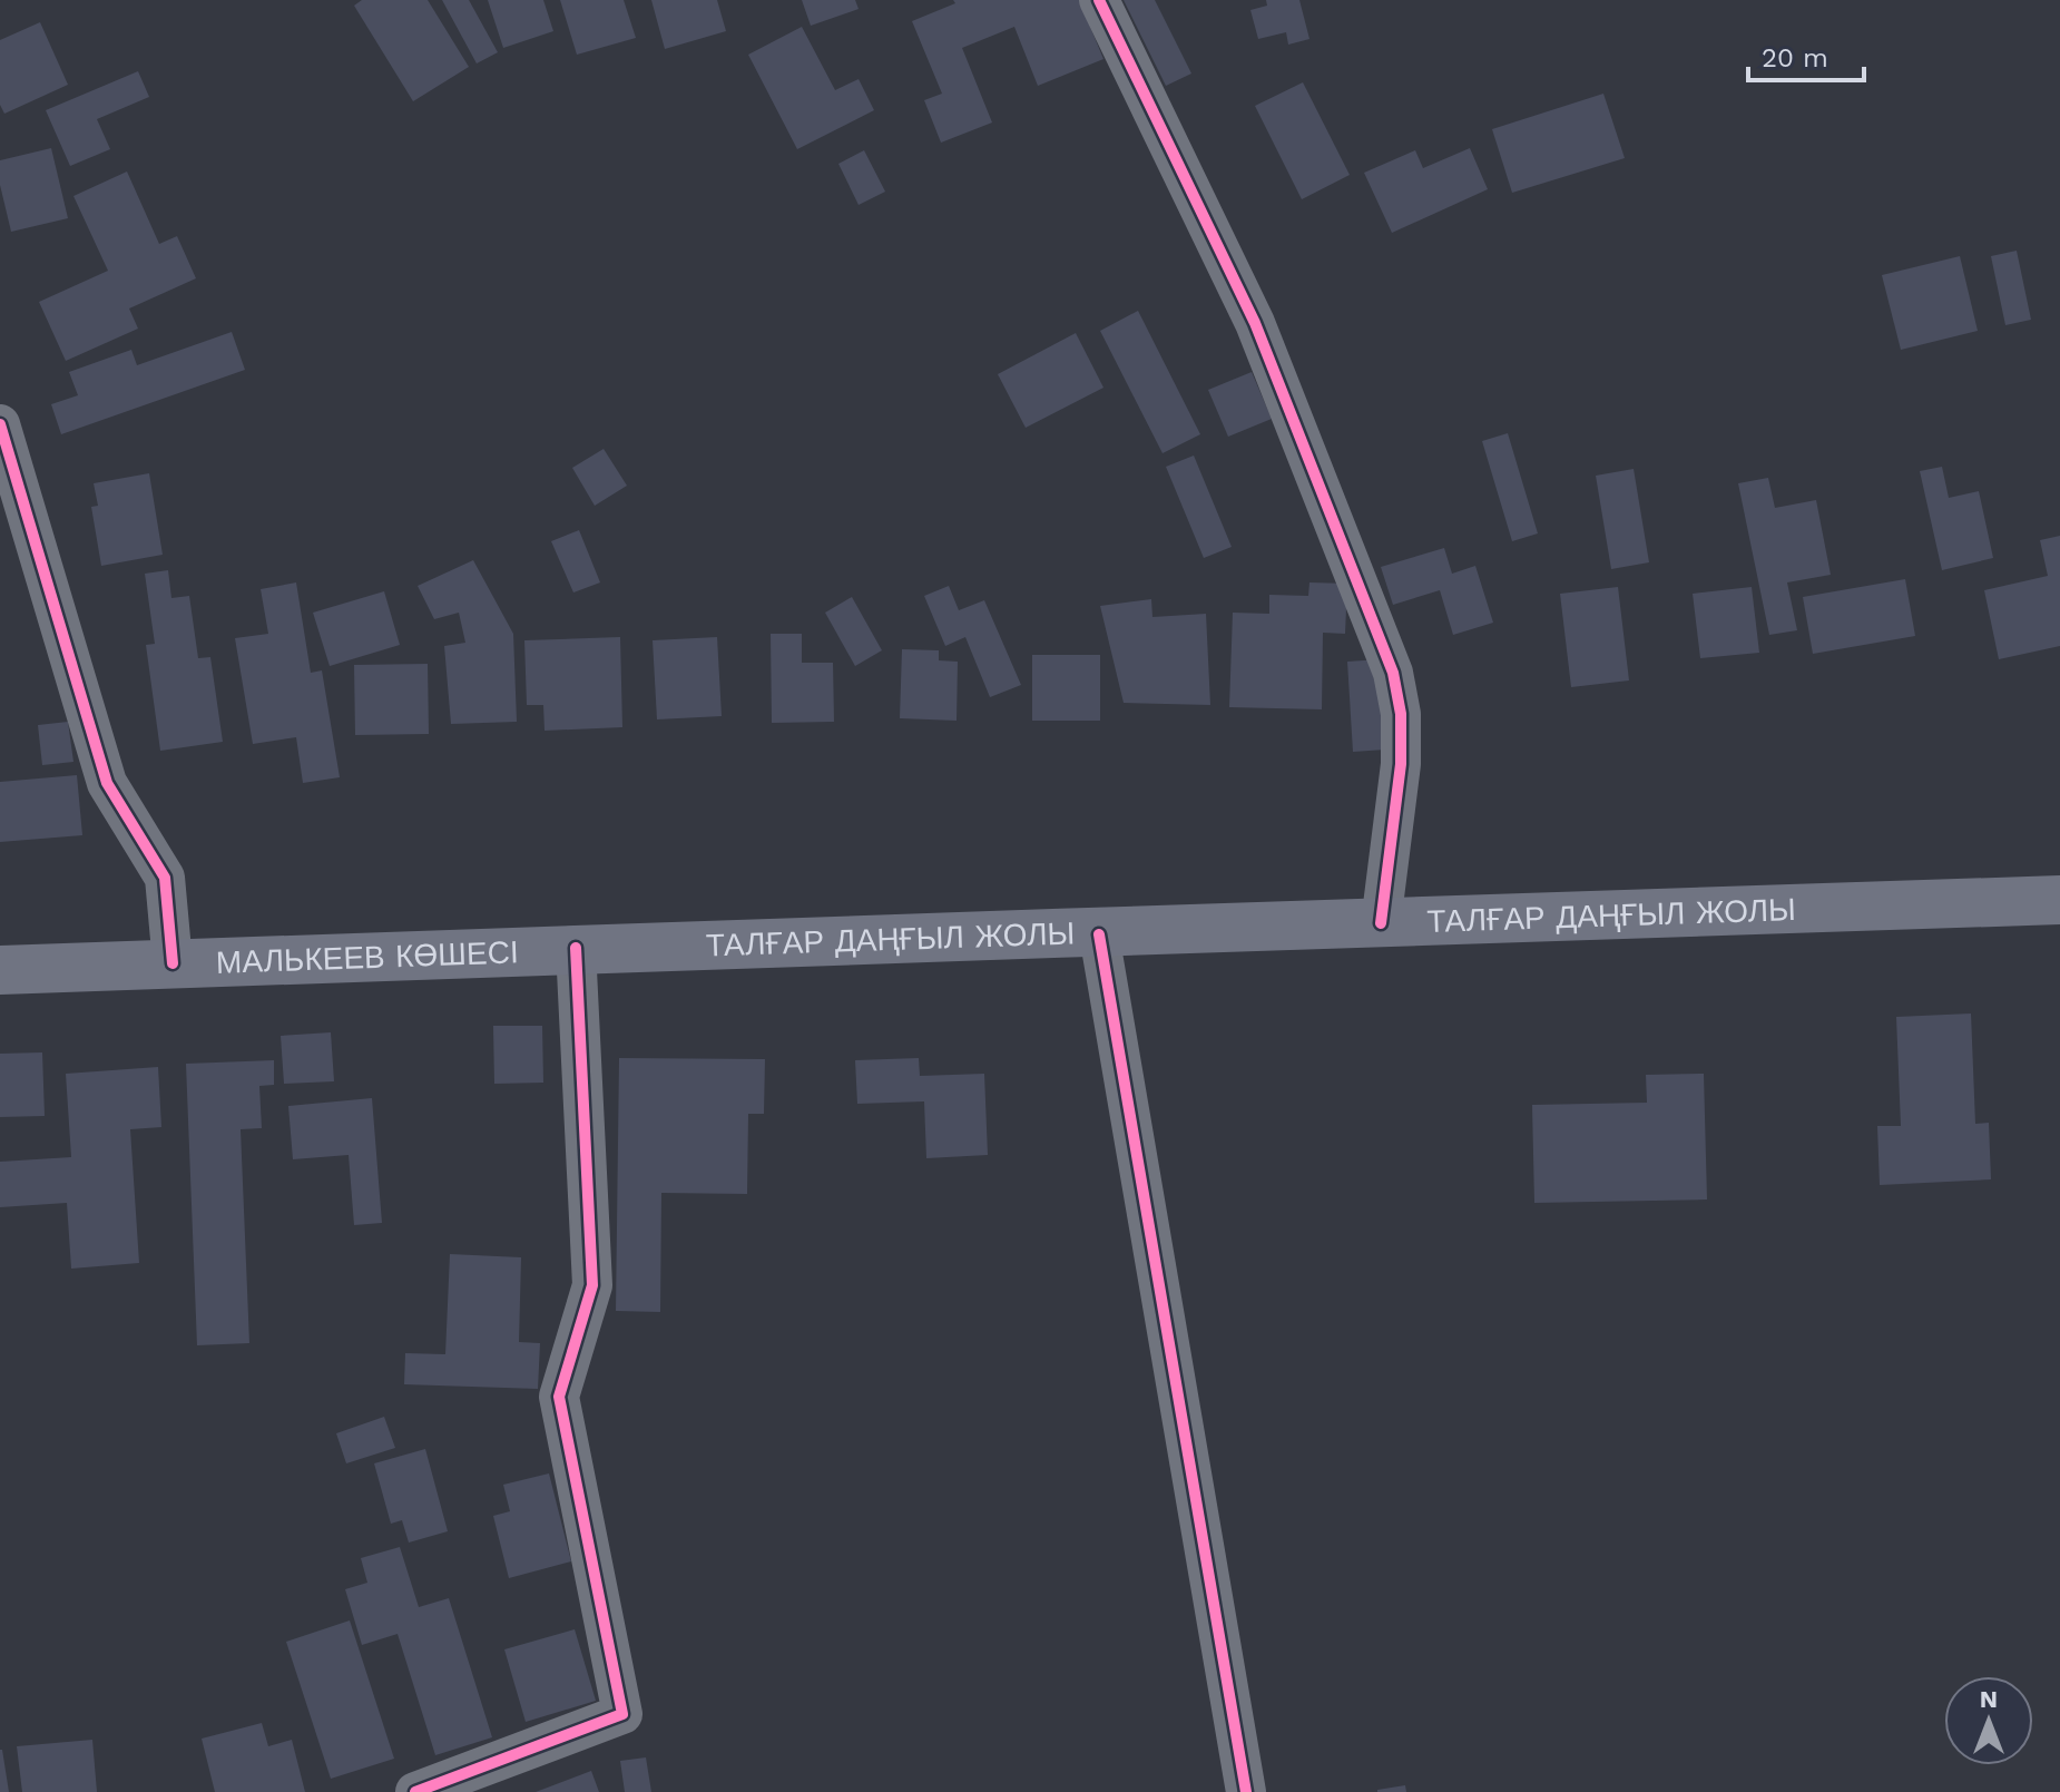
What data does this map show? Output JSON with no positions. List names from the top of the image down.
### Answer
{
  "streets": {
    "main road": ["ТАЛҒАР ДАҢҒЫЛ ЖОЛЫ", "МАЛЬКЕЕВ КӨШЕСІ"]
  },
  "crossings": [
    ["ТАЛҒАР ДАҢҒЫЛ ЖОЛЫ", "МАЛЬКЕЕВ КӨШЕСІ"]
  ],
  "scale_bar": "20 m",
  "north": "top"
}
